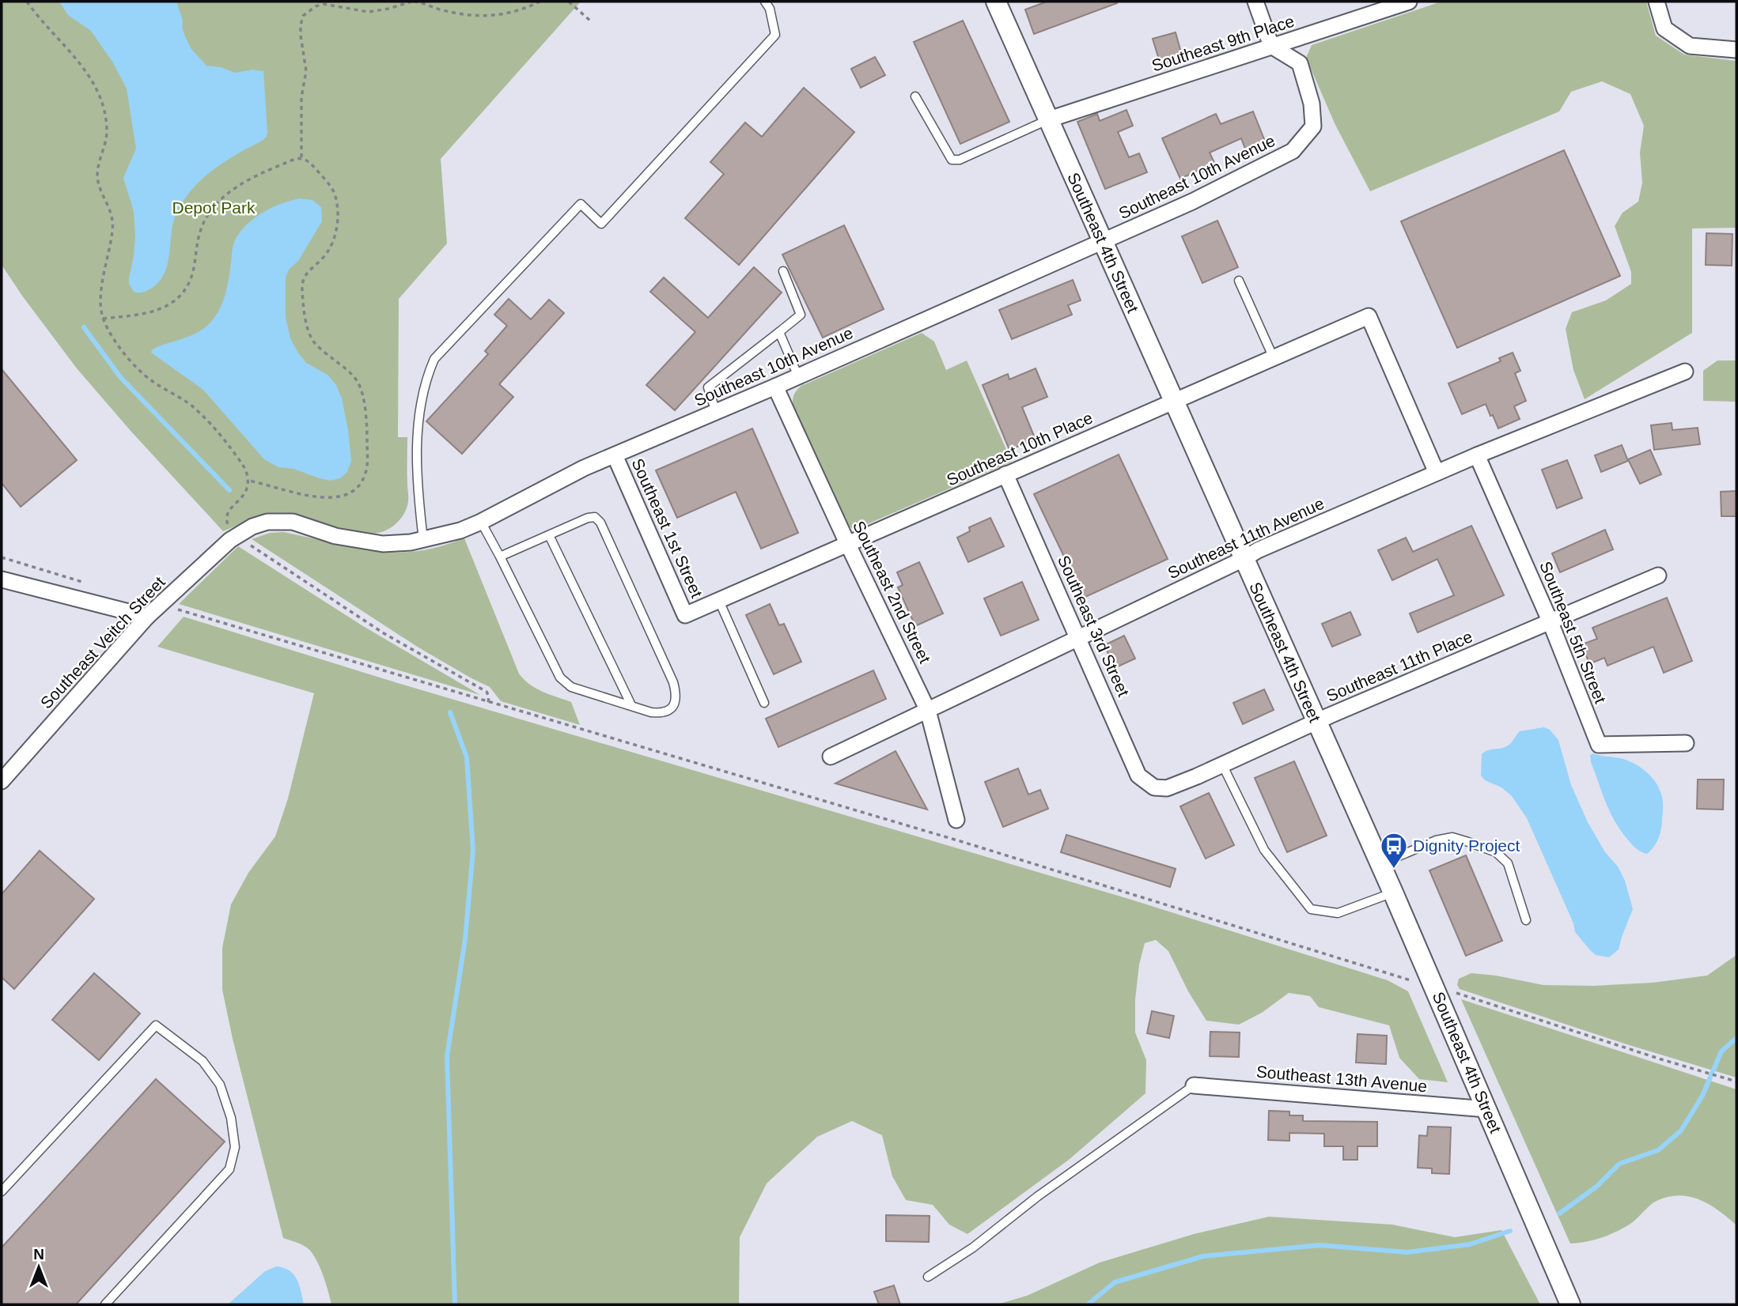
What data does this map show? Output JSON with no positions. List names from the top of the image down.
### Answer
{
  "streets": {
    "street": [
      "Southeast 9th Place",
      "Southeast 10th Avenue",
      "Southeast 4th Street",
      "Southeast 10th Place",
      "Southeast 1st Street",
      "Southeast 11th Avenue",
      "Southeast 2nd Street",
      "Southeast 3rd Street",
      "Southeast 5th Street",
      "Southeast Veitch Street",
      "Southeast 11th Place",
      "Southeast 13th Avenue"
    ]
  },
  "crossings": [
    ["Southeast 9th Place", "Southeast 10th Avenue"],
    ["Southeast 9th Place", "Southeast 4th Street"],
    ["Southeast 10th Avenue", "Southeast 4th Street"],
    ["Southeast 10th Avenue", "Southeast 1st Street"],
    ["Southeast 10th Avenue", "Southeast 2nd Street"],
    ["Southeast 10th Avenue", "Southeast Veitch Street"],
    ["Southeast 4th Street", "Southeast 10th Place"],
    ["Southeast 4th Street", "Southeast 11th Avenue"],
    ["Southeast 4th Street", "Southeast 11th Place"],
    ["Southeast 4th Street", "Southeast 13th Avenue"],
    ["Southeast 10th Place", "Southeast 1st Street"],
    ["Southeast 10th Place", "Southeast 11th Avenue"],
    ["Southeast 10th Place", "Southeast 2nd Street"],
    ["Southeast 10th Place", "Southeast 3rd Street"],
    ["Southeast 11th Avenue", "Southeast 2nd Street"],
    ["Southeast 11th Avenue", "Southeast 3rd Street"],
    ["Southeast 11th Avenue", "Southeast 5th Street"],
    ["Southeast 3rd Street", "Southeast 11th Place"],
    ["Southeast 5th Street", "Southeast 11th Place"]
  ],
  "parks": ["Depot Park"],
  "places": {
    "bus stop": ["Dignity Project"]
  },
  "north": "top"
}
